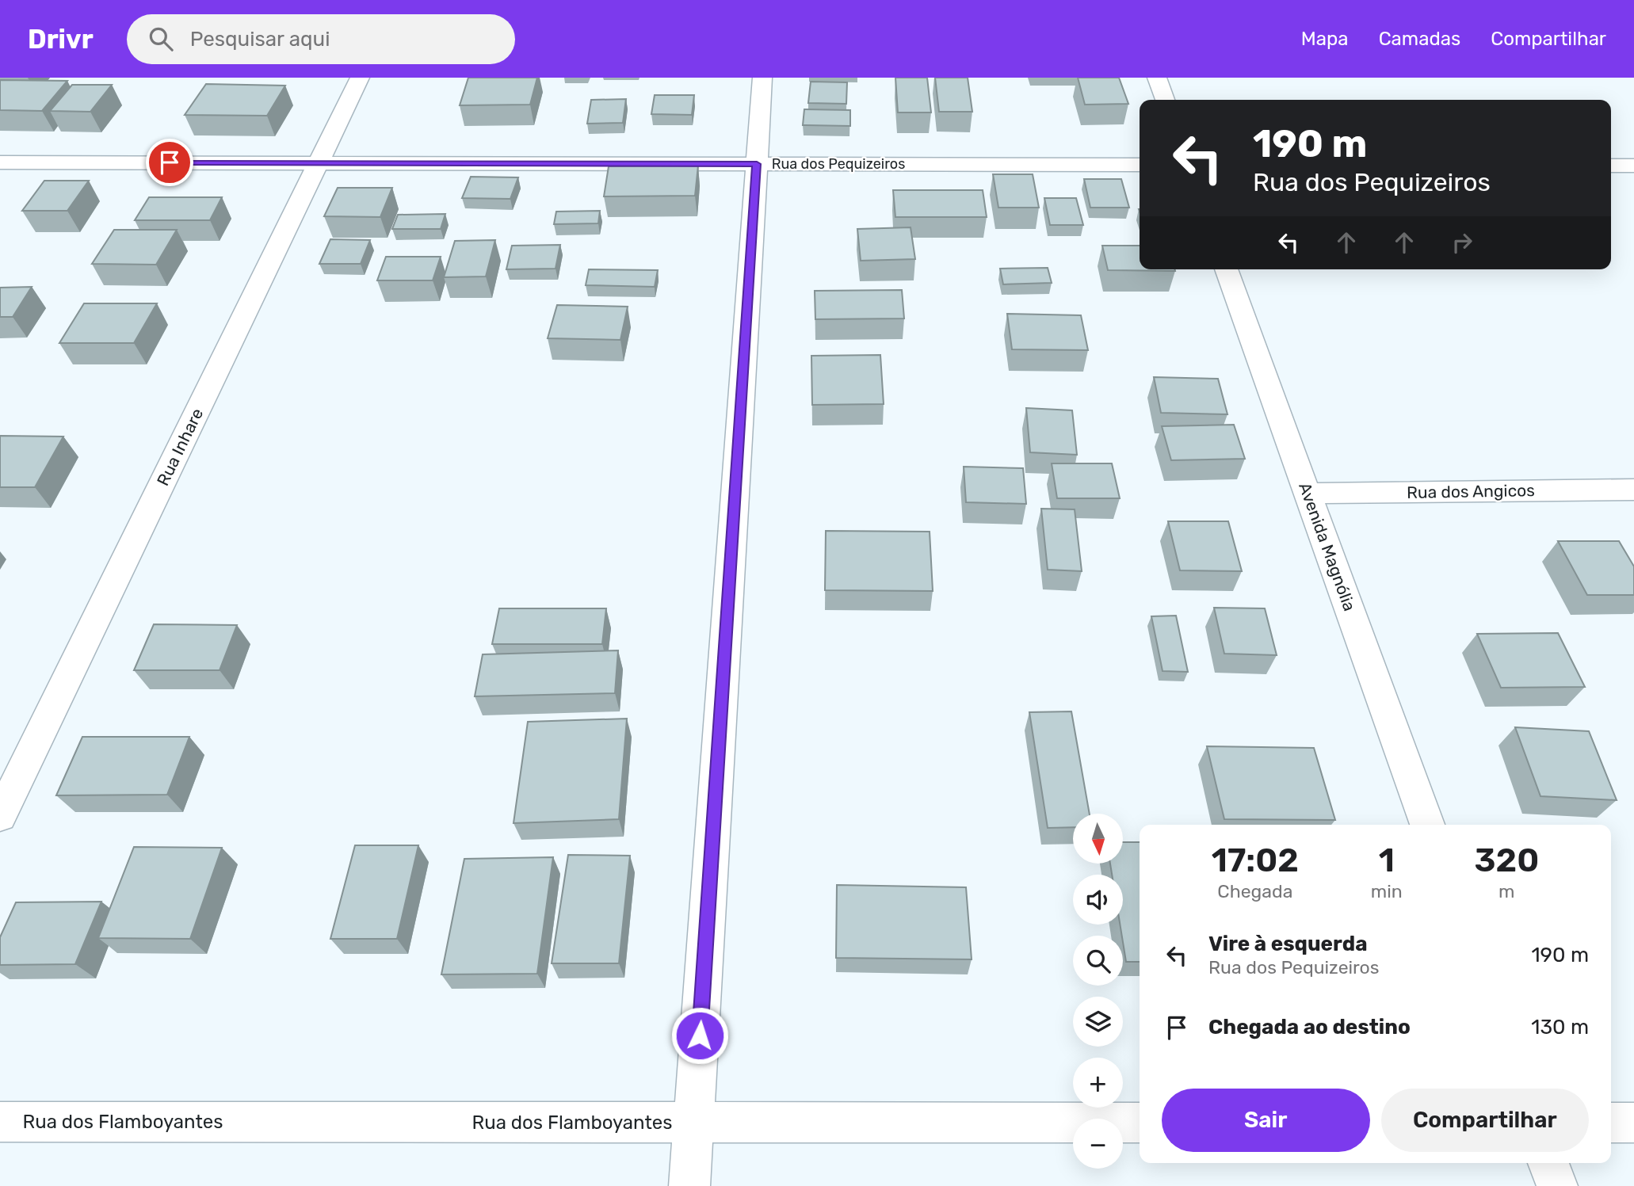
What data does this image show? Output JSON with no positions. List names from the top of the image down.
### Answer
{
  "streets": {
    "street": [
      "Rua dos Pequizeiros",
      "Rua Inhare",
      "Rua dos Angicos",
      "Avenida Magnólia",
      "Rua dos Flamboyantes"
    ]
  },
  "crossings": [
    ["Rua dos Pequizeiros", "Rua Inhare"],
    ["Rua dos Angicos", "Avenida Magnólia"]
  ],
  "north": "bottom",
  "page": {
    "header": "Drivr",
    "search": "Pesquisar aqui",
    "nav": ["Mapa", "Camadas", "Compartilhar"],
    "turn": ["190 m", "Rua dos Pequizeiros"],
    "map_buttons": ["+", "−"],
    "eta": [
      "17:02",
      "Chegada",
      "1",
      "min",
      "320",
      "m"
    ],
    "list": [
      {
        "name": "Vire à esquerda",
        "note": "Rua dos Pequizeiros",
        "value": "190 m"
      },
      {
        "name": "Chegada ao destino",
        "value": "130 m"
      }
    ],
    "buttons": ["Sair", "Compartilhar"]
  }
}
